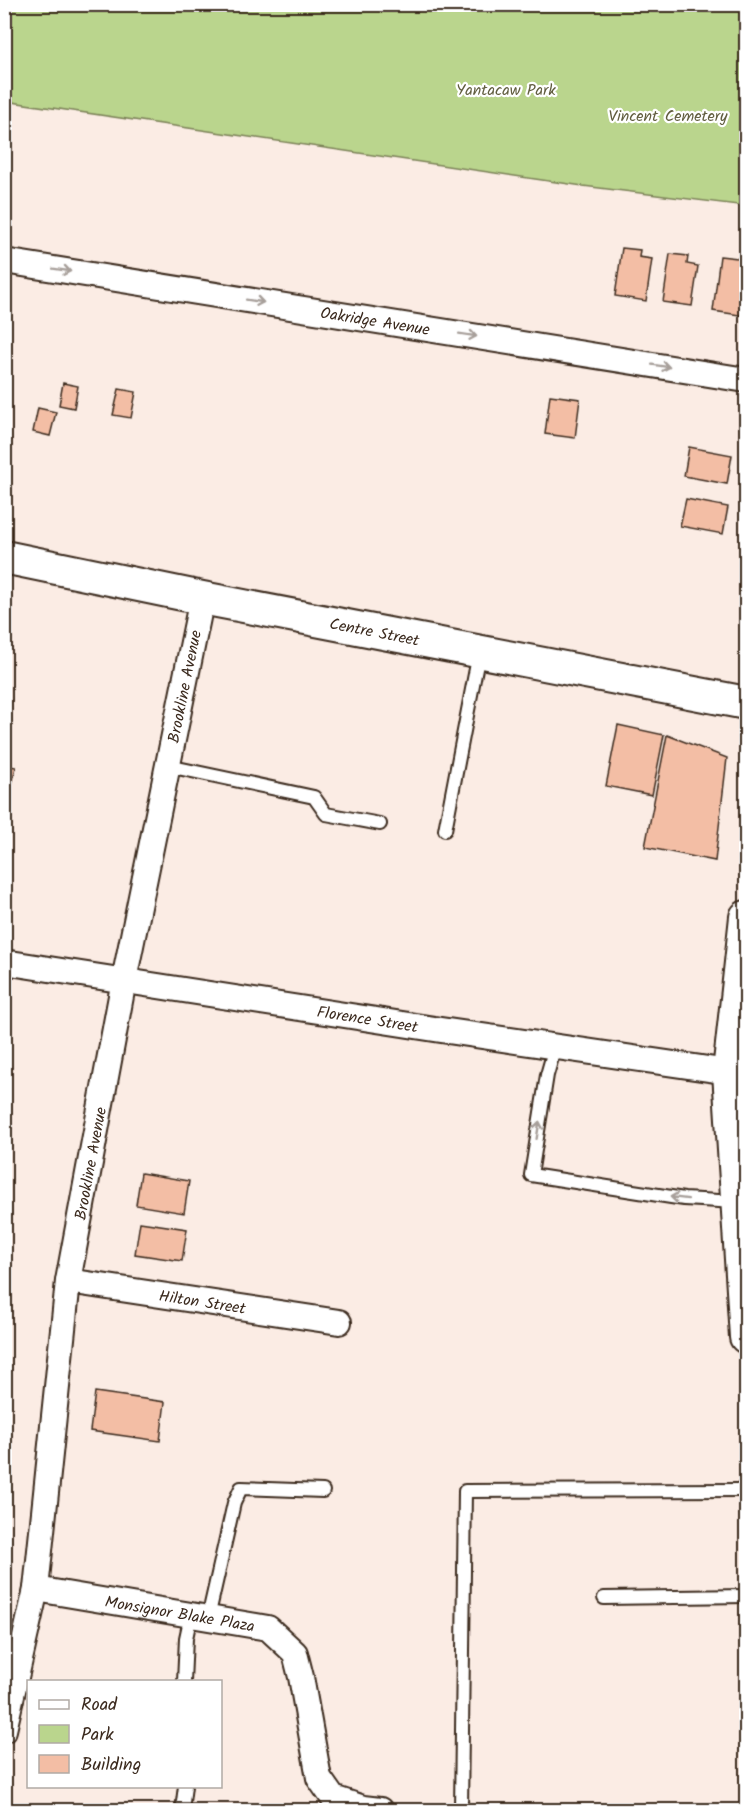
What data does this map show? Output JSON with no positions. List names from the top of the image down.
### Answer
{
  "streets": {
    "street": [
      "Oakridge Avenue",
      "Centre Street",
      "Brookline Avenue",
      "Florence Street",
      "Hilton Street",
      "Monsignor Blake Plaza"
    ]
  },
  "crossings": [
    ["Centre Street", "Brookline Avenue"],
    ["Brookline Avenue", "Florence Street"],
    ["Brookline Avenue", "Hilton Street"],
    ["Brookline Avenue", "Monsignor Blake Plaza"]
  ],
  "one_way": ["Oakridge Avenue"],
  "parks": ["Yantacaw Park", "Vincent Cemetery"],
  "legend": ["Road", "Park", "Building"]
}
